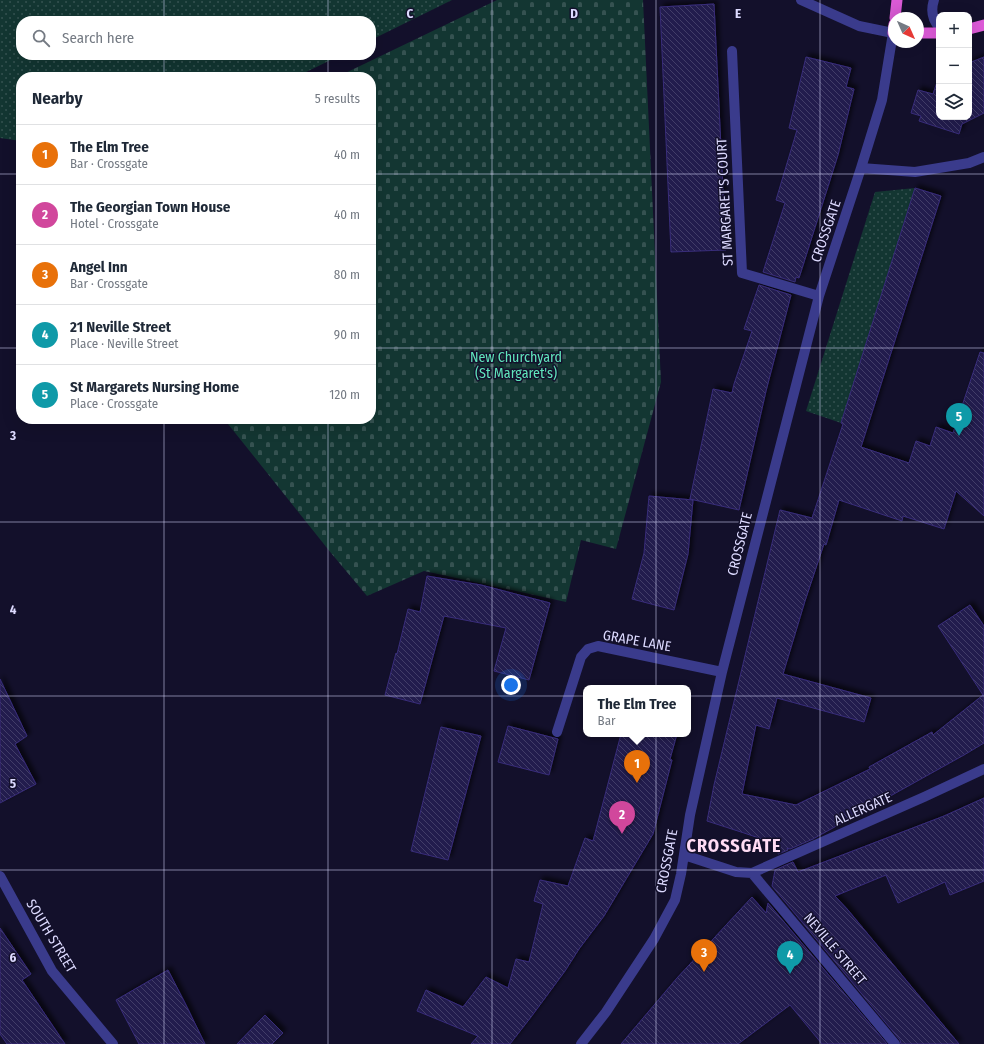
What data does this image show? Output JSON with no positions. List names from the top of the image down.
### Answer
{
  "streets": {
    "street": [
      "ST MARGARET'S COURT",
      "CROSSGATE",
      "GRAPE LANE",
      "ALLERGATE",
      "SOUTH STREET",
      "NEVILLE STREET"
    ]
  },
  "crossings": [
    ["ST MARGARET'S COURT", "CROSSGATE"],
    ["CROSSGATE", "GRAPE LANE"],
    ["ALLERGATE", "NEVILLE STREET"]
  ],
  "districts": ["CROSSGATE"],
  "parks": ["New Churchyard (St Margaret's)"],
  "north": "bottom right",
  "page": {
    "map_buttons": ["+", "−"],
    "search": "Search here",
    "heading": ["Nearby", "5 results"],
    "list": [
      {
        "mark": "1",
        "name": "The Elm Tree",
        "note": "Bar · Crossgate",
        "value": "40 m"
      },
      {
        "mark": "2",
        "name": "The Georgian Town House",
        "note": "Hotel · Crossgate",
        "value": "40 m"
      },
      {
        "mark": "3",
        "name": "Angel Inn",
        "note": "Bar · Crossgate",
        "value": "80 m"
      },
      {
        "mark": "4",
        "name": "21 Neville Street",
        "note": "Place · Neville Street",
        "value": "90 m"
      },
      {
        "mark": "5",
        "name": "St Margarets Nursing Home",
        "note": "Place · Crossgate",
        "value": "120 m"
      }
    ],
    "pins": [
      "5",
      "1",
      "2",
      "3",
      "4"
    ],
    "popup": ["The Elm Tree", "Bar"]
  },
  "grid": {
    "columns": ["C", "D", "E"],
    "rows": [
      "3",
      "4",
      "5",
      "6"
    ]
  }
}
